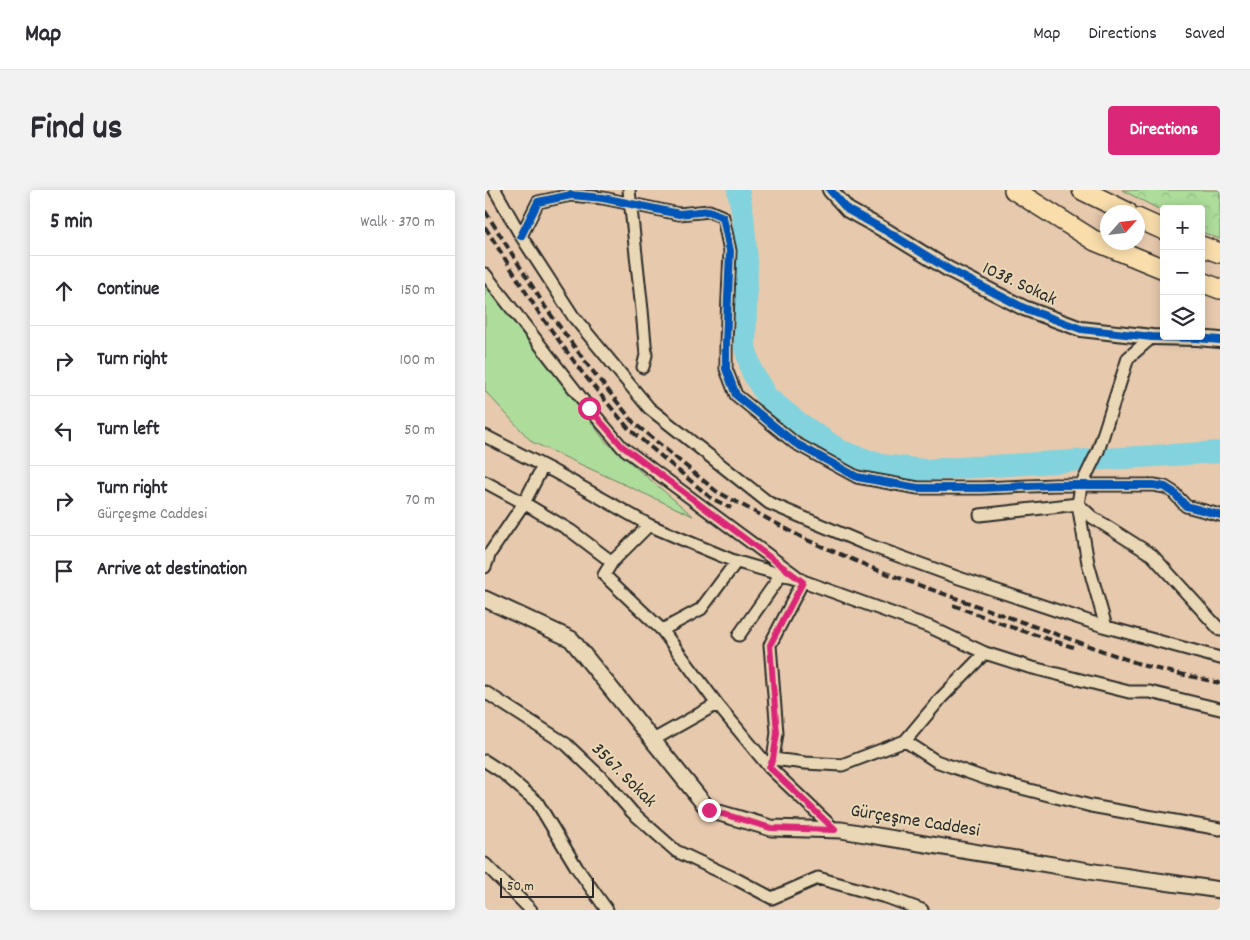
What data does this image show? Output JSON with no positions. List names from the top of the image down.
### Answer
{
  "streets": {
    "main road": ["Gürçeşme Caddesi"],
    "street": ["1038. Sokak", "3567. Sokak"]
  },
  "scale_bar": "50 m",
  "north": "top right",
  "page": {
    "header": "Map",
    "nav": ["Map", "Directions", "Saved"],
    "title": "Find us",
    "buttons": "Directions",
    "heading": ["5 min", "Walk · 370 m"],
    "map_buttons": ["+", "−"],
    "list": [
      ["Continue", "150 m"],
      ["Turn right", "100 m"],
      ["Turn left", "50 m"],
      ["Turn right", "Gürçeşme Caddesi", "70 m"],
      "Arrive at destination"
    ],
    "scale": "50 m"
  }
}
